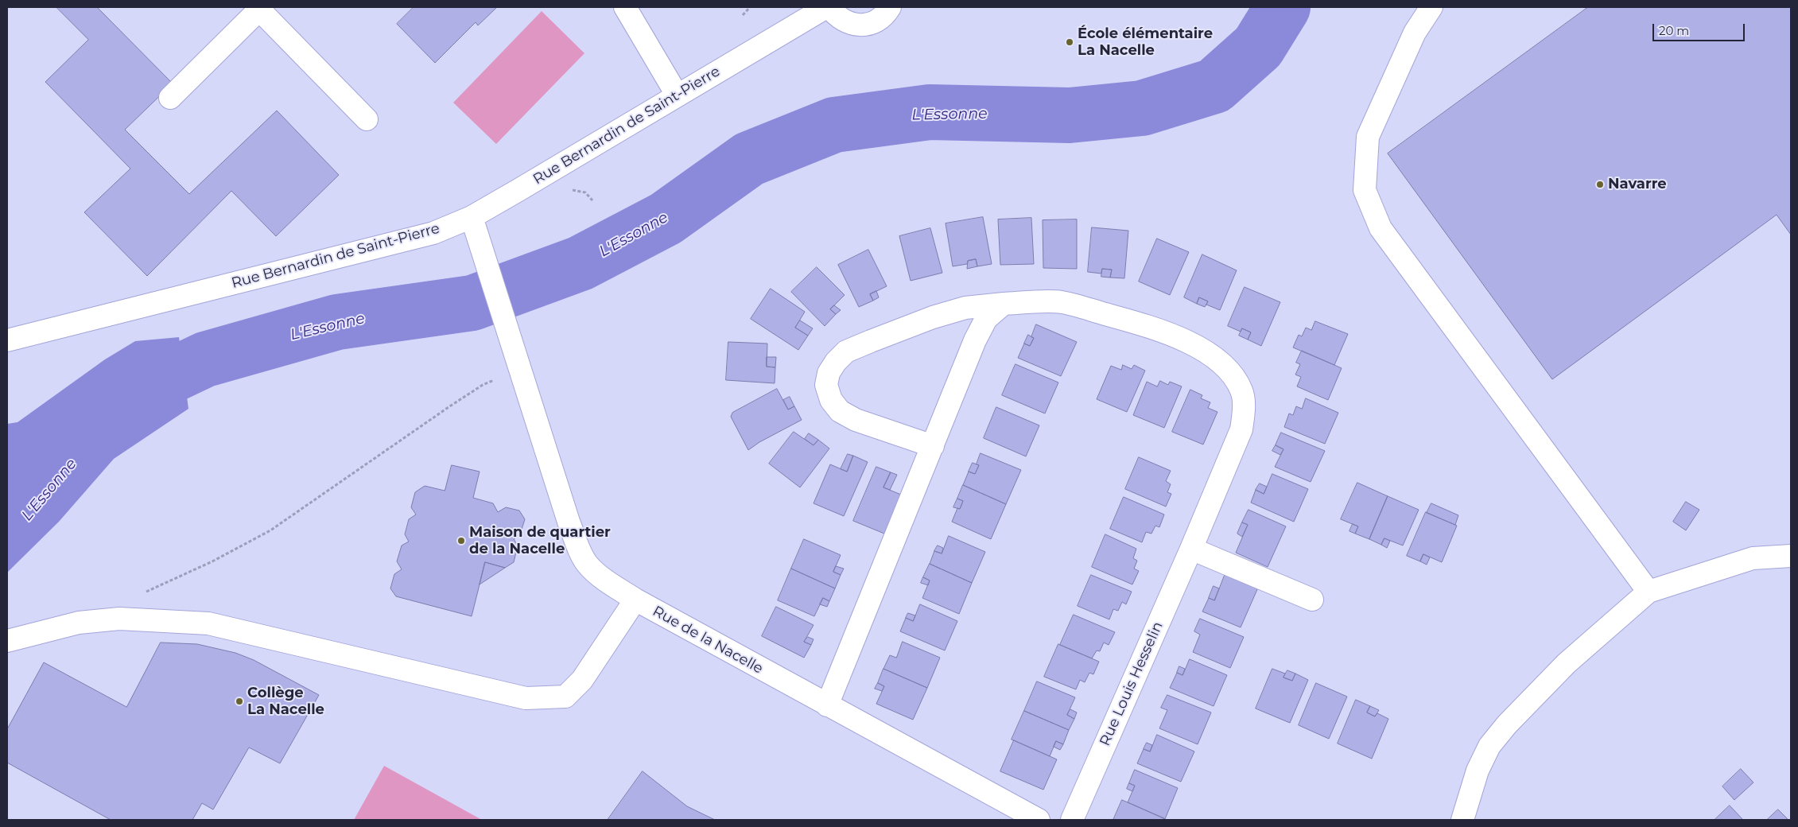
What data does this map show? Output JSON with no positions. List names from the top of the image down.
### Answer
{
  "streets": {
    "street": ["Rue Bernardin de Saint-Pierre", "Rue de la Nacelle", "Rue Louis Hesselin"]
  },
  "crossings": [
    ["Rue Bernardin de Saint-Pierre", "Rue de la Nacelle"]
  ],
  "water": ["L'Essonne"],
  "places": [
    "École élémentaire La Nacelle",
    "Navarre",
    "Maison de quartier de la Nacelle",
    "Collège La Nacelle"
  ],
  "scale_bar": "20 m"
}
